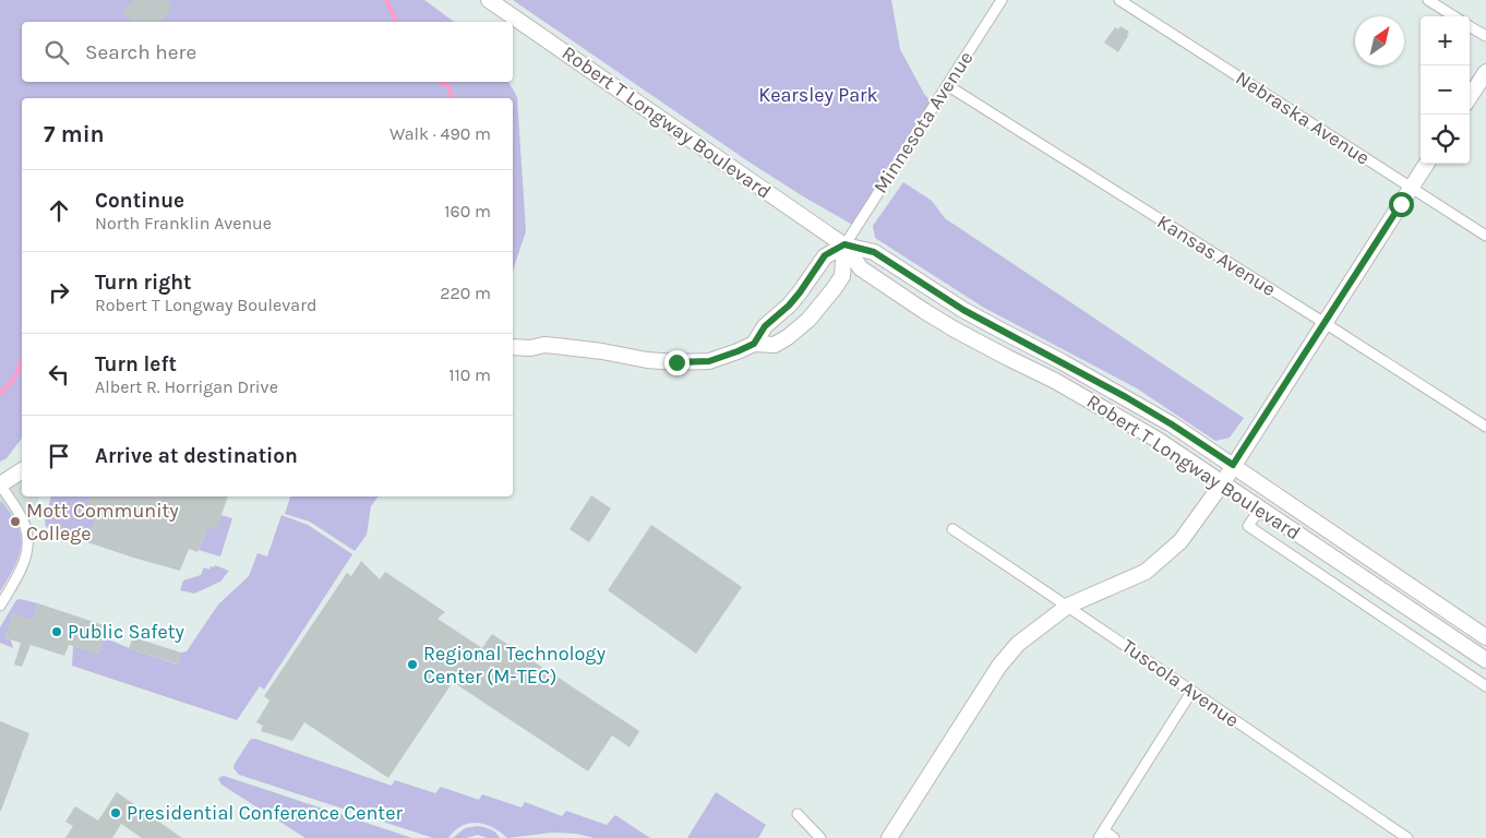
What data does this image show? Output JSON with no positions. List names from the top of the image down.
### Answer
{
  "streets": {
    "street": [
      "Nebraska Avenue",
      "Robert T Longway Boulevard",
      "Minnesota Avenue",
      "Kansas Avenue",
      "Tuscola Avenue"
    ]
  },
  "crossings": [
    ["Robert T Longway Boulevard", "Minnesota Avenue"],
    ["Minnesota Avenue", "Kansas Avenue"]
  ],
  "parks": ["Kearsley Park"],
  "places": [
    "Mott Community College",
    "Public Safety",
    "Regional Technology Center (M-TEC)",
    "Presidential Conference Center"
  ],
  "north": "top right",
  "page": {
    "map_buttons": ["+", "−"],
    "search": "Search here",
    "heading": ["7 min", "Walk · 490 m"],
    "list": [
      ["Continue", "North Franklin Avenue", "160 m"],
      ["Turn right", "Robert T Longway Boulevard", "220 m"],
      ["Turn left", "Albert R. Horrigan Drive", "110 m"],
      "Arrive at destination"
    ]
  }
}
